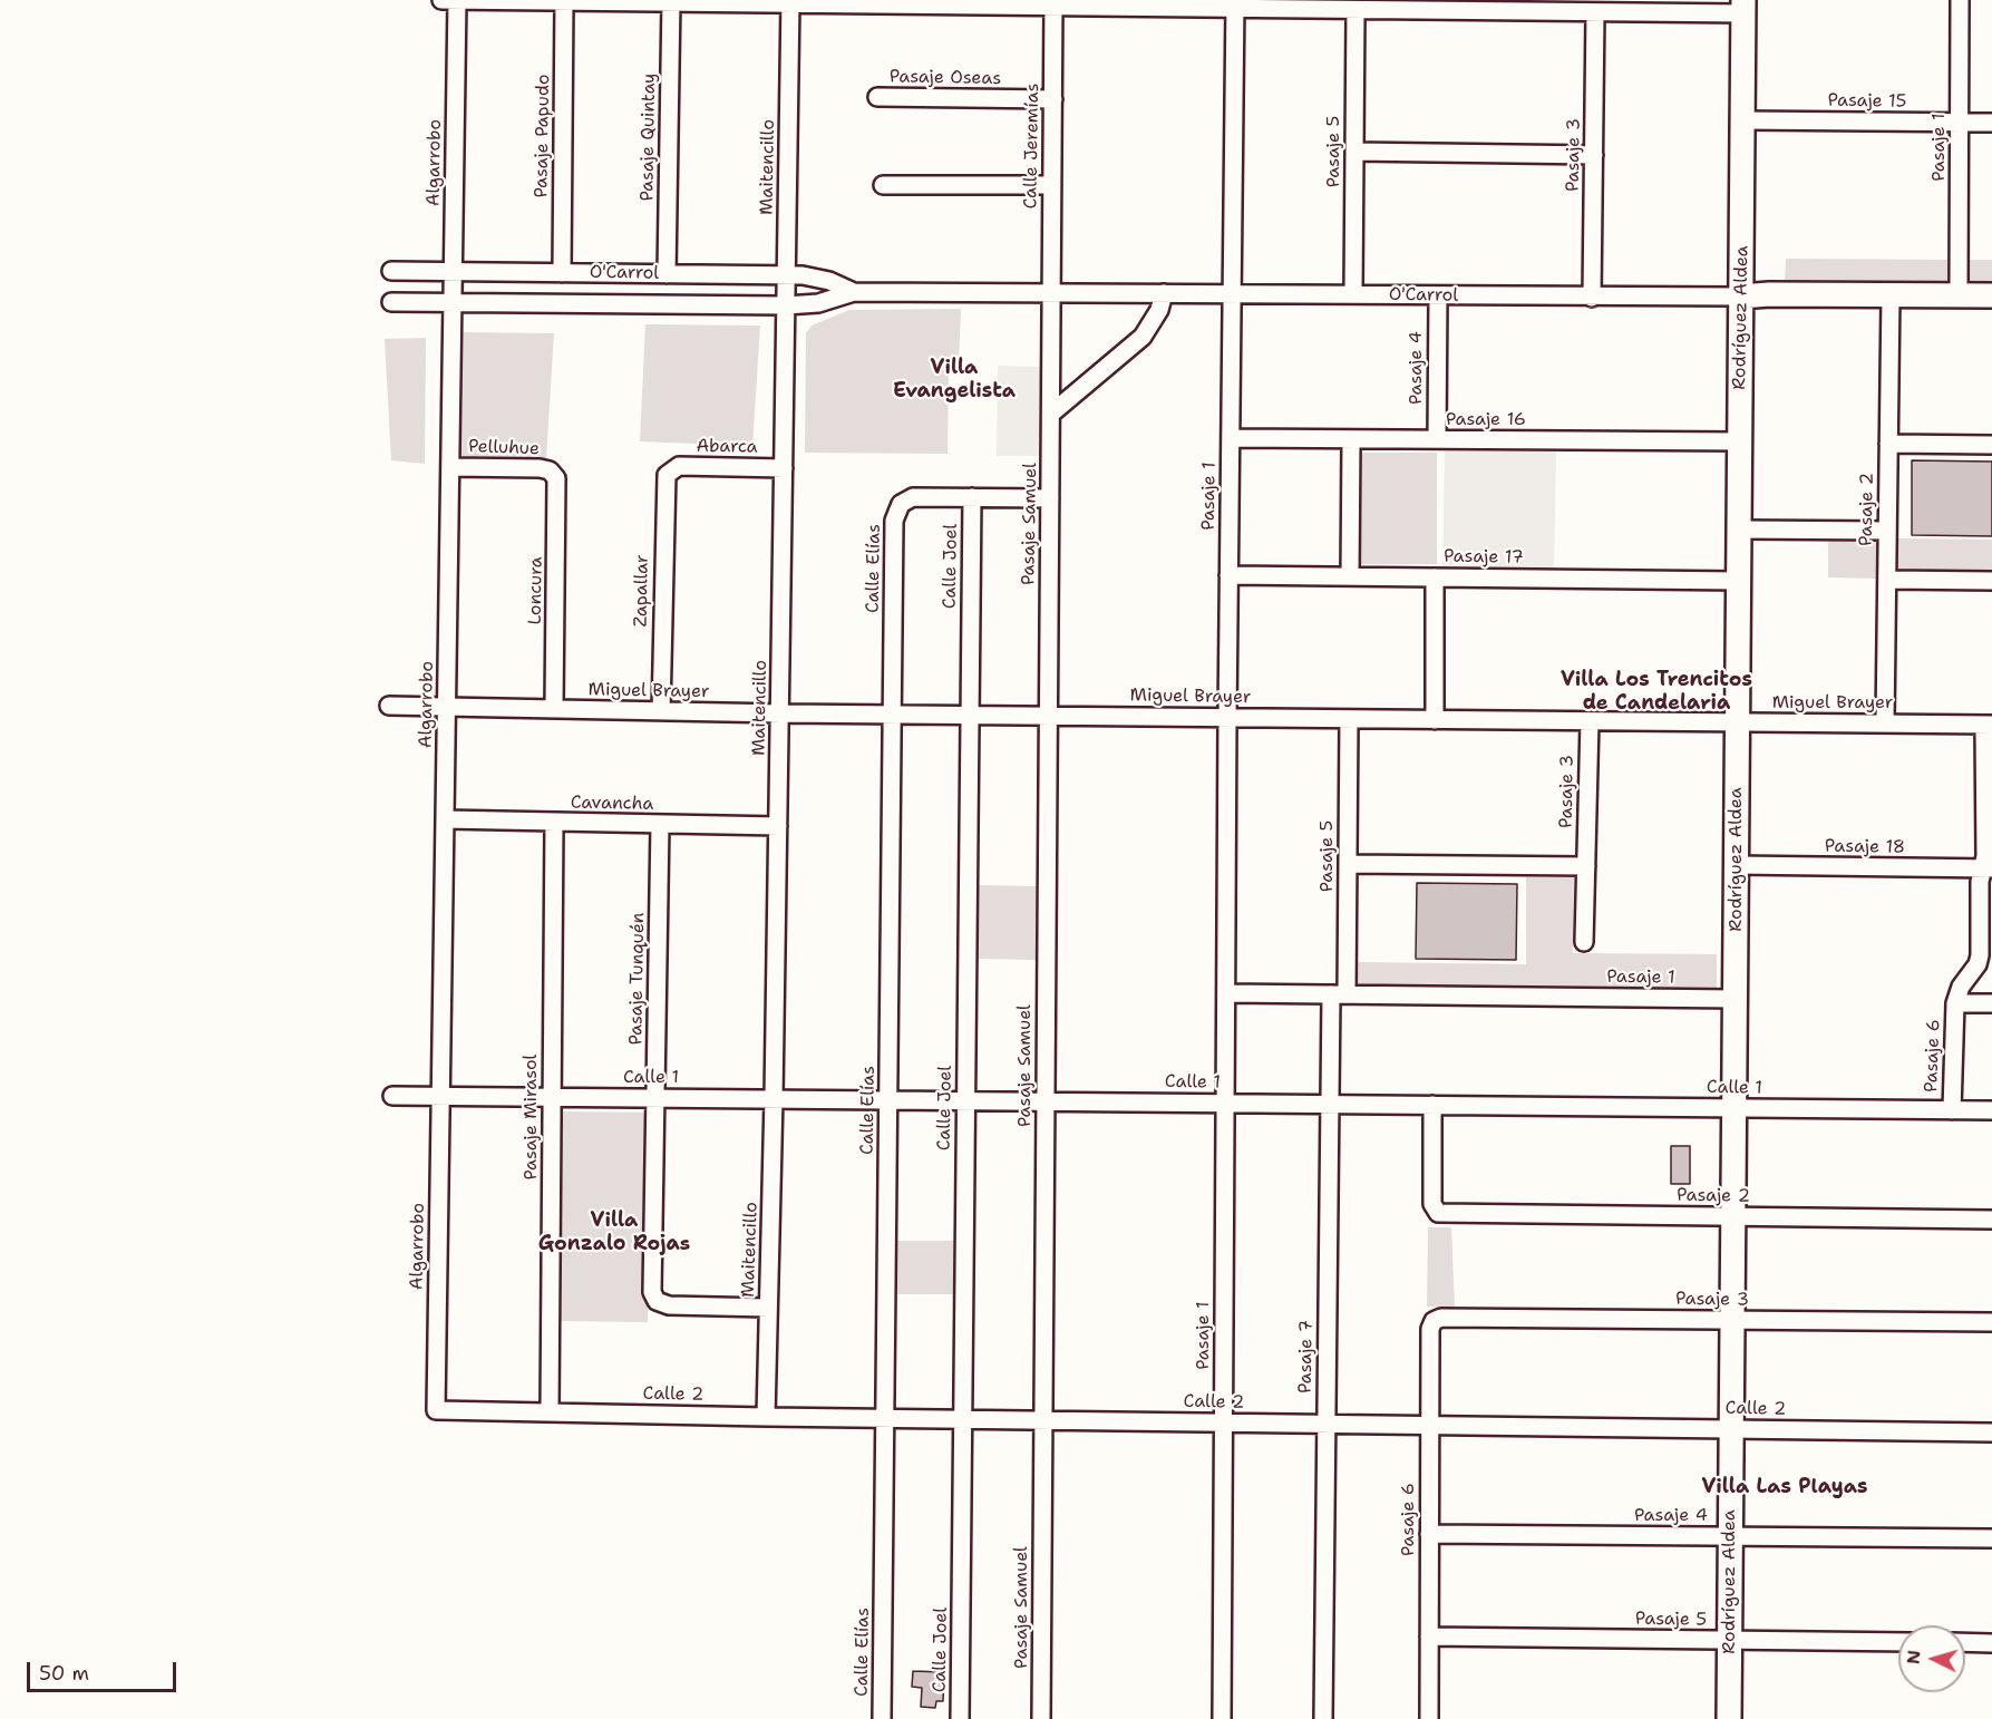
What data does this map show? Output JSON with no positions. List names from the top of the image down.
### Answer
{
  "streets": {
    "main road": ["O'Carrol", "Rodríguez Aldea"],
    "street": [
      "Pasaje Oseas",
      "Pasaje 15",
      "Pasaje Papudo",
      "Pasaje Quintay",
      "Calle Jeremías",
      "Pasaje 1",
      "Pasaje 5",
      "Pasaje 3",
      "Algarrobo",
      "Maitencillo",
      "Pasaje 4",
      "Pasaje 16",
      "Abarca",
      "Pelluhue",
      "Pasaje 2",
      "Pasaje Samuel",
      "Pasaje 17",
      "Calle Joel",
      "Calle Elías",
      "Loncura",
      "Zapallar",
      "Miguel Brayer",
      "Cavancha",
      "Pasaje 18",
      "Pasaje Tunquén",
      "Pasaje 6",
      "Calle 1",
      "Pasaje Mirasol",
      "Pasaje 7",
      "Calle 2"
    ]
  },
  "crossings": [
    ["Pasaje Oseas", "Calle Jeremías"],
    ["Pasaje 15", "Pasaje 1"],
    ["Pasaje 15", "Rodríguez Aldea"],
    ["Pasaje Papudo", "O'Carrol"],
    ["Pasaje Quintay", "O'Carrol"],
    ["Calle Jeremías", "O'Carrol"],
    ["Calle Jeremías", "Pasaje Samuel"],
    ["Pasaje 1", "Pasaje 5"],
    ["Pasaje 1", "O'Carrol"],
    ["Pasaje 1", "Rodríguez Aldea"],
    ["Pasaje 1", "Pasaje 16"],
    ["Pasaje 1", "Pasaje 17"],
    ["Pasaje 1", "Miguel Brayer"],
    ["Pasaje 1", "Calle 1"],
    ["Pasaje 1", "Pasaje 7"],
    ["Pasaje 1", "Calle 2"],
    ["Pasaje 5", "O'Carrol"],
    ["Pasaje 5", "Rodríguez Aldea"],
    ["Pasaje 5", "Miguel Brayer"],
    ["Pasaje 5", "Pasaje 6"],
    ["Pasaje 5", "Pasaje 7"],
    ["Pasaje 3", "O'Carrol"],
    ["Pasaje 3", "Rodríguez Aldea"],
    ["Pasaje 3", "Miguel Brayer"],
    ["Pasaje 3", "Pasaje 6"],
    ["Algarrobo", "O'Carrol"],
    ["Algarrobo", "Pelluhue"],
    ["Algarrobo", "Miguel Brayer"],
    ["Algarrobo", "Cavancha"],
    ["Algarrobo", "Calle 1"],
    ["Algarrobo", "Calle 2"],
    ["Maitencillo", "O'Carrol"],
    ["Maitencillo", "Abarca"],
    ["Maitencillo", "Miguel Brayer"],
    ["Maitencillo", "Cavancha"],
    ["Maitencillo", "Pasaje Tunquén"],
    ["Maitencillo", "Calle 1"],
    ["Maitencillo", "Calle 2"],
    ["O'Carrol", "Rodríguez Aldea"],
    ["O'Carrol", "Pasaje 4"],
    ["O'Carrol", "Pasaje 2"],
    ["Rodríguez Aldea", "Pasaje 4"],
    ["Rodríguez Aldea", "Pasaje 16"],
    ["Rodríguez Aldea", "Pasaje 2"],
    ["Rodríguez Aldea", "Pasaje 17"],
    ["Rodríguez Aldea", "Miguel Brayer"],
    ["Rodríguez Aldea", "Pasaje 18"],
    ["Rodríguez Aldea", "Calle 1"],
    ["Rodríguez Aldea", "Calle 2"],
    ["Pasaje 4", "Pasaje 16"],
    ["Pasaje 4", "Pasaje 6"],
    ["Abarca", "Zapallar"],
    ["Pelluhue", "Loncura"],
    ["Pasaje 2", "Miguel Brayer"],
    ["Pasaje 2", "Calle 1"],
    ["Pasaje Samuel", "Miguel Brayer"],
    ["Pasaje Samuel", "Calle 1"],
    ["Pasaje Samuel", "Calle 2"],
    ["Calle Joel", "Calle Elías"],
    ["Calle Joel", "Miguel Brayer"],
    ["Calle Joel", "Calle 1"],
    ["Calle Joel", "Calle 2"],
    ["Calle Elías", "Miguel Brayer"],
    ["Calle Elías", "Calle 1"],
    ["Calle Elías", "Calle 2"],
    ["Loncura", "Miguel Brayer"],
    ["Zapallar", "Miguel Brayer"],
    ["Cavancha", "Pasaje Tunquén"],
    ["Cavancha", "Pasaje Mirasol"],
    ["Pasaje Tunquén", "Calle 1"],
    ["Pasaje 6", "Calle 1"],
    ["Pasaje 6", "Calle 2"],
    ["Calle 1", "Pasaje Mirasol"],
    ["Calle 1", "Pasaje 7"],
    ["Pasaje Mirasol", "Calle 2"],
    ["Pasaje 7", "Calle 2"]
  ],
  "districts": [
    "Villa Evangelista",
    "Villa Los Trencitos de Candelaria",
    "Villa Gonzalo Rojas",
    "Villa Las Playas"
  ],
  "scale_bar": "50 m",
  "north": "left"
}
